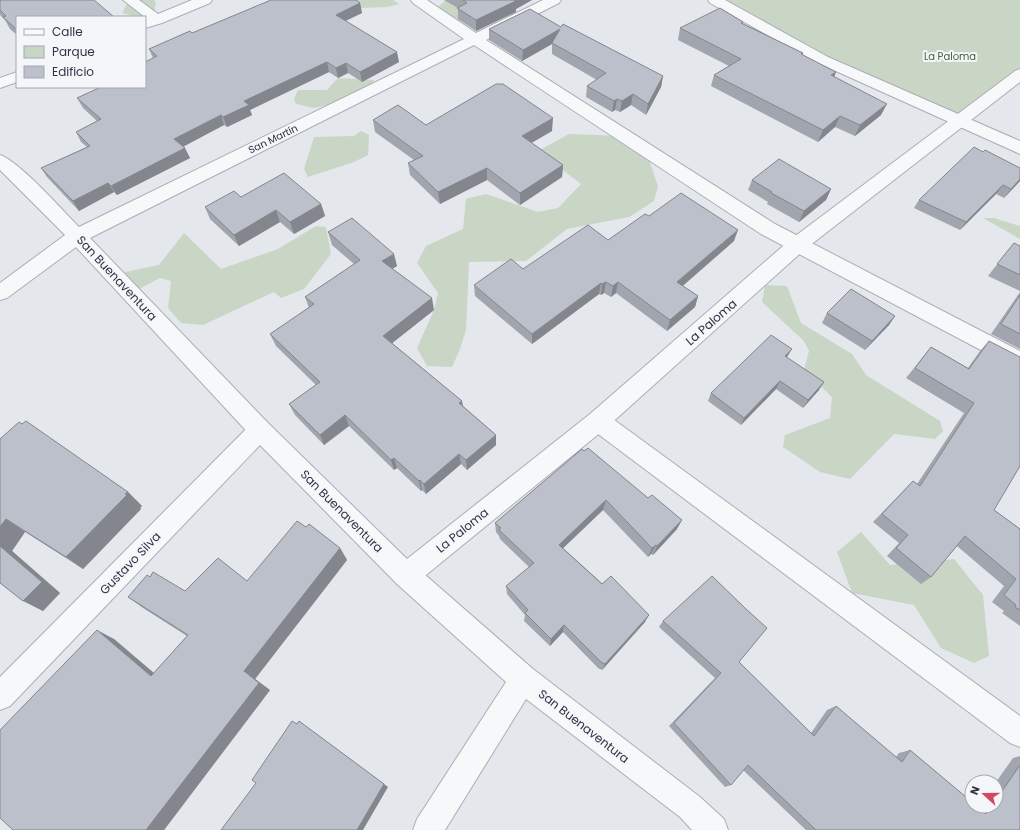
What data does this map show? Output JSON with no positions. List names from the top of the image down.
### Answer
{
  "streets": {
    "street": [
      "San Martín",
      "San Buenaventura",
      "La Paloma",
      "Gustavo Silva"
    ]
  },
  "crossings": [
    ["San Martín", "San Buenaventura"],
    ["San Buenaventura", "La Paloma"],
    ["San Buenaventura", "Gustavo Silva"]
  ],
  "parks": ["La Paloma"],
  "legend": ["Calle", "Parque", "Edificio"],
  "north": "left"
}
